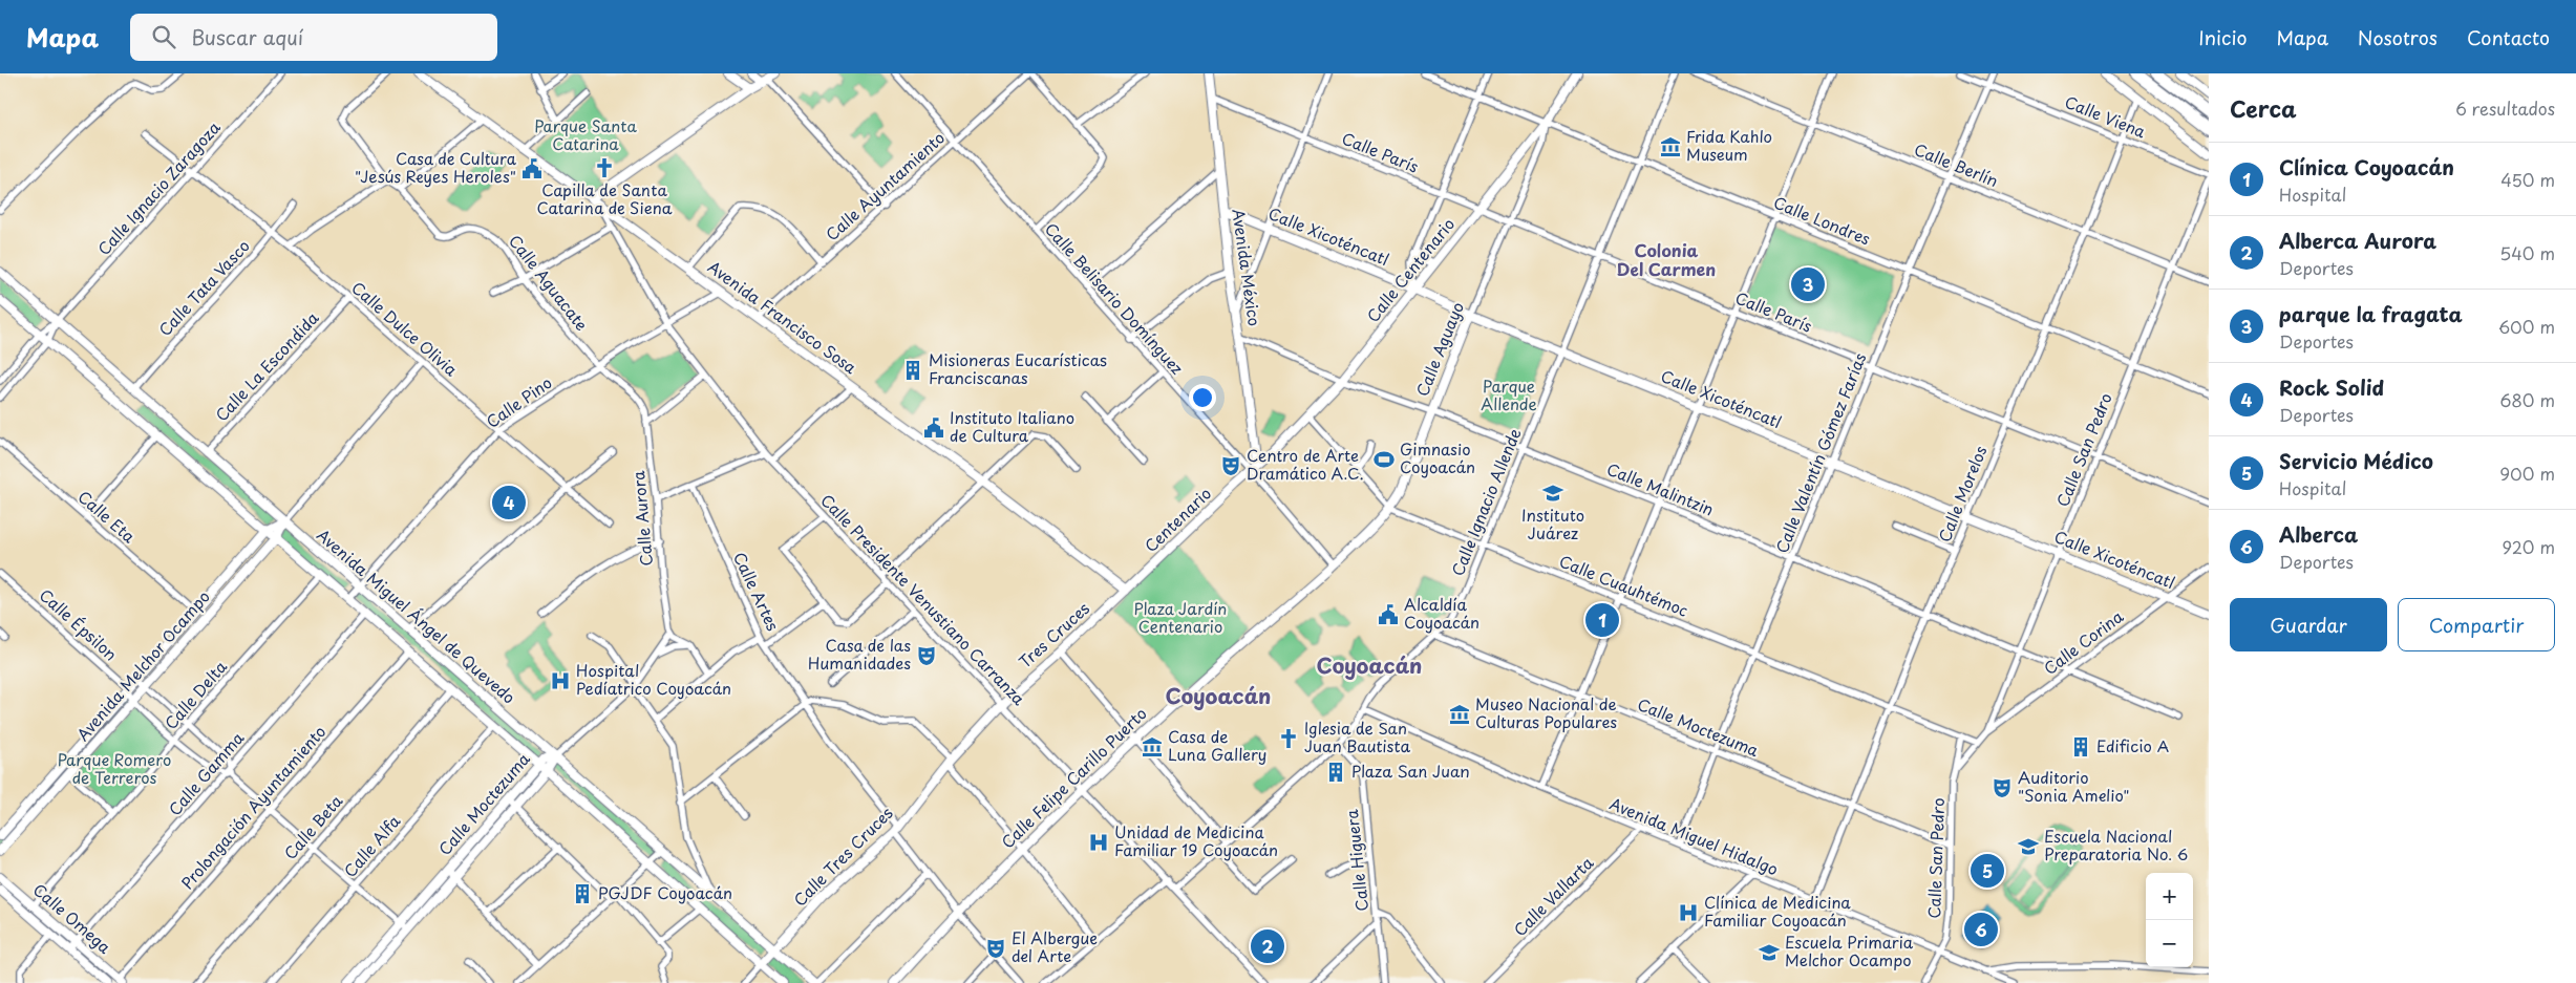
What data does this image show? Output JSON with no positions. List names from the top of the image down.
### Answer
{
  "streets": {
    "street": [
      "Calle Viena",
      "Calle París",
      "Calle Berlín",
      "Calle Ayuntamiento",
      "Calle Ignacio Zaragoza",
      "Calle Londres",
      "Calle Xicoténcatl",
      "Avenida México",
      "Calle Centenario",
      "Calle Aguacate",
      "Calle Tata Vasco",
      "Calle Belisario Domínguez",
      "Avenida Francisco Sosa",
      "Calle Dulce Olivia",
      "Calle Aguayo",
      "Calle La Escondida",
      "Calle Pino",
      "Calle San Pedro",
      "Calle Valentín Gómez Farías",
      "Calle Malintzin",
      "Calle Morelos",
      "Calle Ignacio Allende",
      "Calle Eta",
      "Calle Aurora",
      "Centenario",
      "Calle Cuauhtémoc",
      "Calle Artes",
      "Calle Presidente Venustiano Carranza",
      "Avenida Miguel Ángel de Quevedo",
      "Calle Épsilon",
      "Tres Cruces",
      "Calle Corina",
      "Avenida Melchor Ocampo",
      "Calle Delta",
      "Calle Moctezuma",
      "Calle Gamma",
      "Calle Felipe Carillo Puerto",
      "Prolongación Ayuntamiento",
      "Calle Beta",
      "Avenida Miguel Hidalgo",
      "Calle Alfa",
      "Calle Tres Cruces",
      "Calle Higuera",
      "Calle Vallarta",
      "Calle Omega"
    ]
  },
  "crossings": [
    ["Calle Viena", "Calle Valentín Gómez Farías"],
    ["Calle Viena", "Calle Morelos"],
    ["Calle París", "Avenida México"],
    ["Calle París", "Calle Centenario"],
    ["Calle París", "Calle Aguayo"],
    ["Calle París", "Calle San Pedro"],
    ["Calle París", "Calle Valentín Gómez Farías"],
    ["Calle París", "Calle Morelos"],
    ["Calle París", "Calle Ignacio Allende"],
    ["Calle Berlín", "Calle San Pedro"],
    ["Calle Berlín", "Calle Valentín Gómez Farías"],
    ["Calle Berlín", "Calle Morelos"],
    ["Calle Ayuntamiento", "Calle Belisario Domínguez"],
    ["Calle Ayuntamiento", "Avenida Francisco Sosa"],
    ["Calle Ignacio Zaragoza", "Calle Dulce Olivia"],
    ["Calle Ignacio Zaragoza", "Avenida Miguel Ángel de Quevedo"],
    ["Calle Londres", "Calle Centenario"],
    ["Calle Londres", "Calle Aguayo"],
    ["Calle Londres", "Calle San Pedro"],
    ["Calle Londres", "Calle Valentín Gómez Farías"],
    ["Calle Londres", "Calle Morelos"],
    ["Calle Londres", "Calle Ignacio Allende"],
    ["Calle Xicoténcatl", "Avenida México"],
    ["Calle Xicoténcatl", "Calle Centenario"],
    ["Calle Xicoténcatl", "Calle Aguayo"],
    ["Calle Xicoténcatl", "Calle San Pedro"],
    ["Calle Xicoténcatl", "Calle Valentín Gómez Farías"],
    ["Calle Xicoténcatl", "Calle Morelos"],
    ["Calle Xicoténcatl", "Calle Ignacio Allende"],
    ["Calle Xicoténcatl", "Calle Corina"],
    ["Avenida México", "Calle Centenario"],
    ["Avenida México", "Calle Belisario Domínguez"],
    ["Avenida México", "Calle Malintzin"],
    ["Avenida México", "Centenario"],
    ["Calle Centenario", "Calle Belisario Domínguez"],
    ["Calle Centenario", "Calle Aguayo"],
    ["Calle Centenario", "Calle Malintzin"],
    ["Calle Centenario", "Centenario"],
    ["Calle Centenario", "Calle Cuauhtémoc"],
    ["Calle Aguacate", "Calle Pino"],
    ["Calle Aguacate", "Calle Aurora"],
    ["Calle Tata Vasco", "Calle Dulce Olivia"],
    ["Calle Tata Vasco", "Avenida Miguel Ángel de Quevedo"],
    ["Calle Belisario Domínguez", "Calle Aguayo"],
    ["Calle Belisario Domínguez", "Centenario"],
    ["Calle Belisario Domínguez", "Calle Felipe Carillo Puerto"],
    ["Avenida Francisco Sosa", "Calle Pino"],
    ["Avenida Francisco Sosa", "Centenario"],
    ["Avenida Francisco Sosa", "Calle Presidente Venustiano Carranza"],
    ["Avenida Francisco Sosa", "Tres Cruces"],
    ["Calle Dulce Olivia", "Calle La Escondida"],
    ["Calle Dulce Olivia", "Calle Pino"],
    ["Calle Dulce Olivia", "Avenida Melchor Ocampo"],
    ["Calle Aguayo", "Calle Malintzin"],
    ["Calle Aguayo", "Calle Cuauhtémoc"],
    ["Calle Aguayo", "Calle Felipe Carillo Puerto"],
    ["Calle La Escondida", "Avenida Miguel Ángel de Quevedo"],
    ["Calle Pino", "Calle Aurora"],
    ["Calle Pino", "Calle Presidente Venustiano Carranza"],
    ["Calle Pino", "Avenida Miguel Ángel de Quevedo"],
    ["Calle San Pedro", "Calle Malintzin"],
    ["Calle San Pedro", "Calle Corina"],
    ["Calle San Pedro", "Calle Moctezuma"],
    ["Calle San Pedro", "Avenida Miguel Hidalgo"],
    ["Calle Valentín Gómez Farías", "Calle Malintzin"],
    ["Calle Valentín Gómez Farías", "Calle Cuauhtémoc"],
    ["Calle Valentín Gómez Farías", "Calle Moctezuma"],
    ["Calle Valentín Gómez Farías", "Avenida Miguel Hidalgo"],
    ["Calle Malintzin", "Calle Morelos"],
    ["Calle Malintzin", "Calle Ignacio Allende"],
    ["Calle Malintzin", "Calle Corina"],
    ["Calle Morelos", "Calle Cuauhtémoc"],
    ["Calle Morelos", "Calle Moctezuma"],
    ["Calle Morelos", "Avenida Miguel Hidalgo"],
    ["Calle Ignacio Allende", "Calle Cuauhtémoc"],
    ["Calle Ignacio Allende", "Calle Presidente Venustiano Carranza"],
    ["Calle Ignacio Allende", "Calle Moctezuma"],
    ["Calle Ignacio Allende", "Avenida Miguel Hidalgo"],
    ["Calle Ignacio Allende", "Calle Higuera"],
    ["Calle Eta", "Avenida Melchor Ocampo"],
    ["Centenario", "Tres Cruces"],
    ["Calle Cuauhtémoc", "Calle Corina"],
    ["Calle Artes", "Calle Felipe Carillo Puerto"],
    ["Calle Artes", "Calle Tres Cruces"],
    ["Calle Presidente Venustiano Carranza", "Tres Cruces"],
    ["Calle Presidente Venustiano Carranza", "Calle Felipe Carillo Puerto"],
    ["Calle Presidente Venustiano Carranza", "Calle Tres Cruces"],
    ["Avenida Miguel Ángel de Quevedo", "Avenida Melchor Ocampo"],
    ["Avenida Miguel Ángel de Quevedo", "Calle Delta"],
    ["Avenida Miguel Ángel de Quevedo", "Calle Moctezuma"],
    ["Avenida Miguel Ángel de Quevedo", "Calle Gamma"],
    ["Avenida Miguel Ángel de Quevedo", "Prolongación Ayuntamiento"],
    ["Avenida Miguel Ángel de Quevedo", "Calle Beta"],
    ["Avenida Miguel Ángel de Quevedo", "Calle Alfa"],
    ["Avenida Miguel Ángel de Quevedo", "Calle Tres Cruces"],
    ["Calle Épsilon", "Avenida Melchor Ocampo"],
    ["Tres Cruces", "Calle Tres Cruces"],
    ["Calle Delta", "Calle Omega"],
    ["Calle Gamma", "Calle Omega"],
    ["Prolongación Ayuntamiento", "Calle Omega"],
    ["Avenida Miguel Hidalgo", "Calle Vallarta"]
  ],
  "districts": ["Colonia Del Carmen", "Coyoacán", "Coyoacán"],
  "parks": [
    "Parque Santa Catarina",
    "Parque Allende",
    "Plaza Jardín Centenario",
    "Parque Romero de Terreros"
  ],
  "places": {
    "museum": ["Frida Kahlo Museum", "Museo Nacional de Culturas Populares", "Casa de Luna Gallery"],
    "church": ["Capilla de Santa Catarina de Siena", "Iglesia de San Juan Bautista"],
    "public building": ["Casa de Cultura \"Jesús Reyes Heroles\"", "Instituto Italiano de Cultura", "Alcaldía Coyoacán"],
    "building": [
      "Misioneras Eucarísticas Franciscanas",
      "Edificio A",
      "Plaza San Juan",
      "PGJDF Coyoacán"
    ],
    "sports": ["Gimnasio Coyoacán"],
    "theatre": [
      "Centro de Arte Dramático A.C.",
      "Casa de las Humanidades",
      "Auditorio \"Sonia Amelio\"",
      "El Albergue del Arte"
    ],
    "school or university": ["Instituto Juárez", "Escuela Nacional Preparatoria No. 6", "Escuela Primaria Melchor Ocampo"],
    "hospital": ["Hospital Pedíatrico Coyoacán", "Unidad de Medicina Familiar 19 Coyoacán", "Clínica de Medicina Familiar Coyoacán"]
  },
  "page": {
    "header": "Mapa",
    "search": "Buscar aquí",
    "nav": [
      "Inicio",
      "Mapa",
      "Nosotros",
      "Contacto"
    ],
    "heading": ["Cerca", "6 resultados"],
    "list": [
      {
        "mark": "1",
        "name": "Clínica Coyoacán",
        "note": "Hospital",
        "value": "450 m"
      },
      {
        "mark": "2",
        "name": "Alberca Aurora",
        "note": "Deportes",
        "value": "540 m"
      },
      {
        "mark": "3",
        "name": "parque la fragata",
        "note": "Deportes",
        "value": "600 m"
      },
      {
        "mark": "4",
        "name": "Rock Solid",
        "note": "Deportes",
        "value": "680 m"
      },
      {
        "mark": "5",
        "name": "Servicio Médico",
        "note": "Hospital",
        "value": "900 m"
      },
      {
        "mark": "6",
        "name": "Alberca",
        "note": "Deportes",
        "value": "920 m"
      }
    ],
    "pins": [
      "3",
      "4",
      "1",
      "5",
      "6",
      "2"
    ],
    "buttons": ["Guardar", "Compartir"],
    "map_buttons": ["+", "−"]
  }
}
